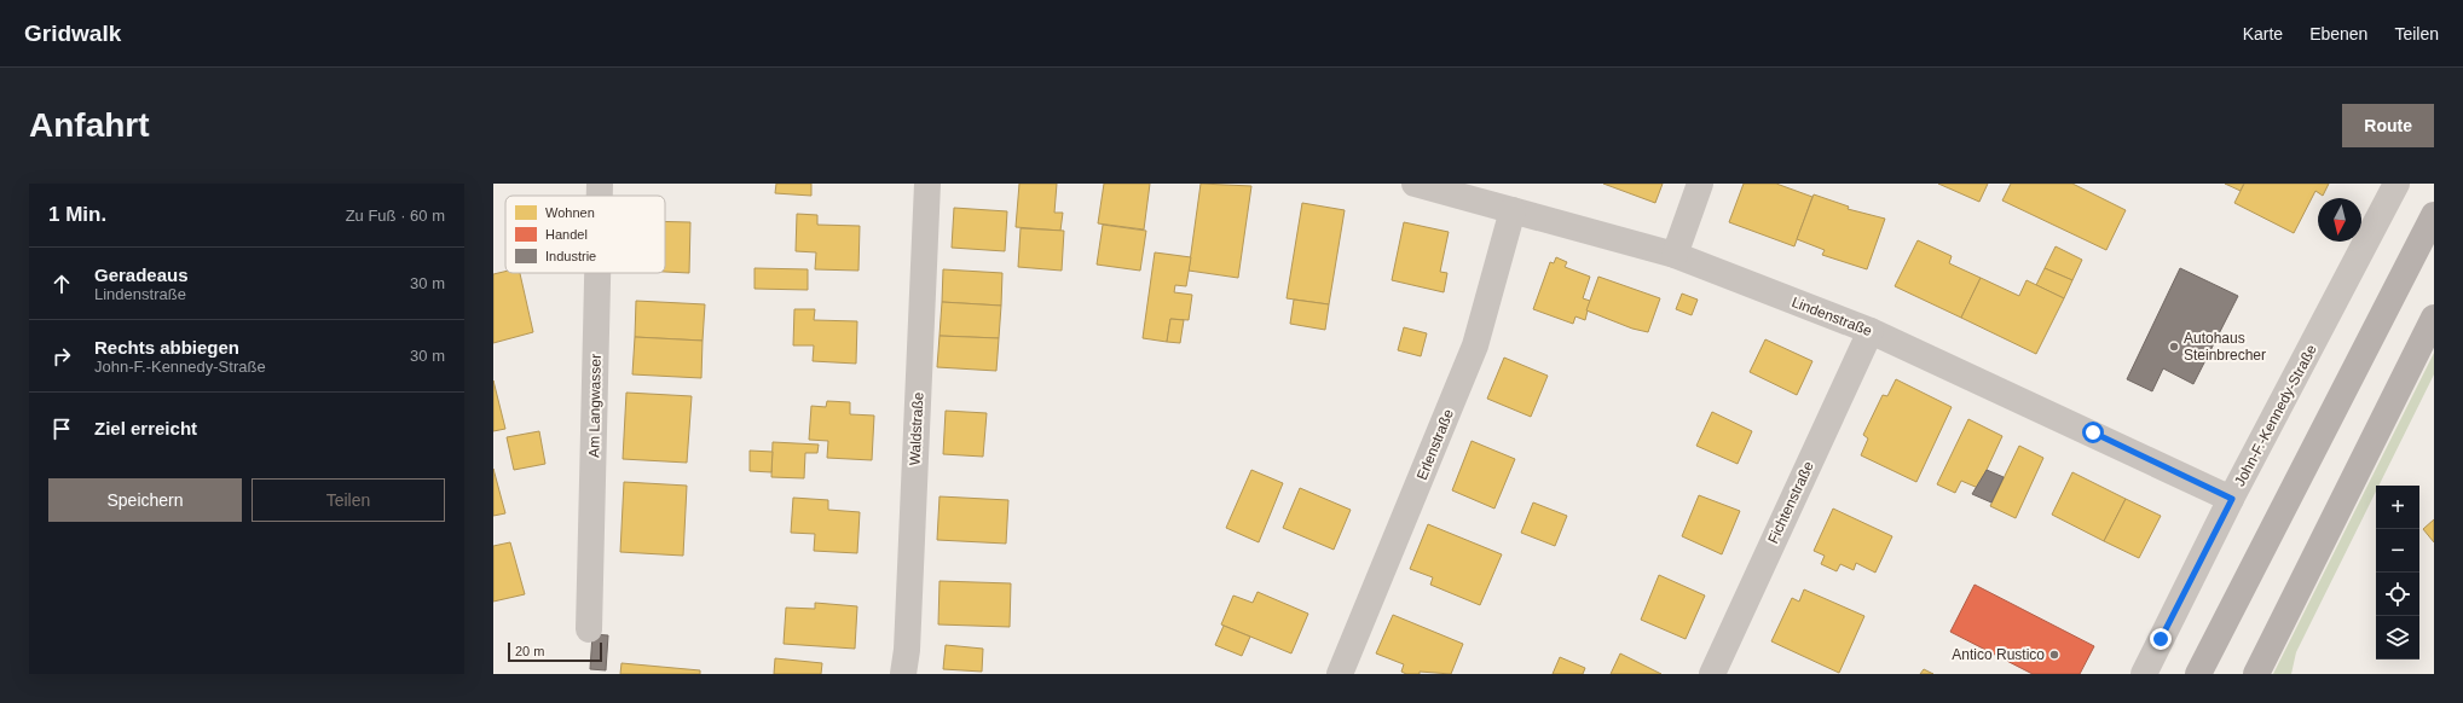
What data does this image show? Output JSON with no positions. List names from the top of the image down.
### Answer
{
  "streets": {
    "street": [
      "Lindenstraße",
      "Am Langwasser",
      "John-F.-Kennedy-Straße",
      "Waldstraße",
      "Erlenstraße",
      "Fichtenstraße"
    ]
  },
  "crossings": [
    ["Lindenstraße", "John-F.-Kennedy-Straße"],
    ["Lindenstraße", "Erlenstraße"],
    ["Lindenstraße", "Fichtenstraße"]
  ],
  "places": ["Autohaus Steinbrecher", "Antico Rustico"],
  "legend": ["Wohnen", "Handel", "Industrie"],
  "scale_bar": "20 m",
  "north": "bottom",
  "page": {
    "header": "Gridwalk",
    "nav": ["Karte", "Ebenen", "Teilen"],
    "buttons": [
      "Route",
      ["Speichern", "Teilen"]
    ],
    "title": "Anfahrt",
    "heading": ["1 Min.", "Zu Fuß · 60 m"],
    "list": [
      ["Geradeaus", "Lindenstraße", "30 m"],
      ["Rechts abbiegen", "John-F.-Kennedy-Straße", "30 m"],
      "Ziel erreicht"
    ],
    "map_buttons": ["+", "−"],
    "scale": "20 m"
  }
}
